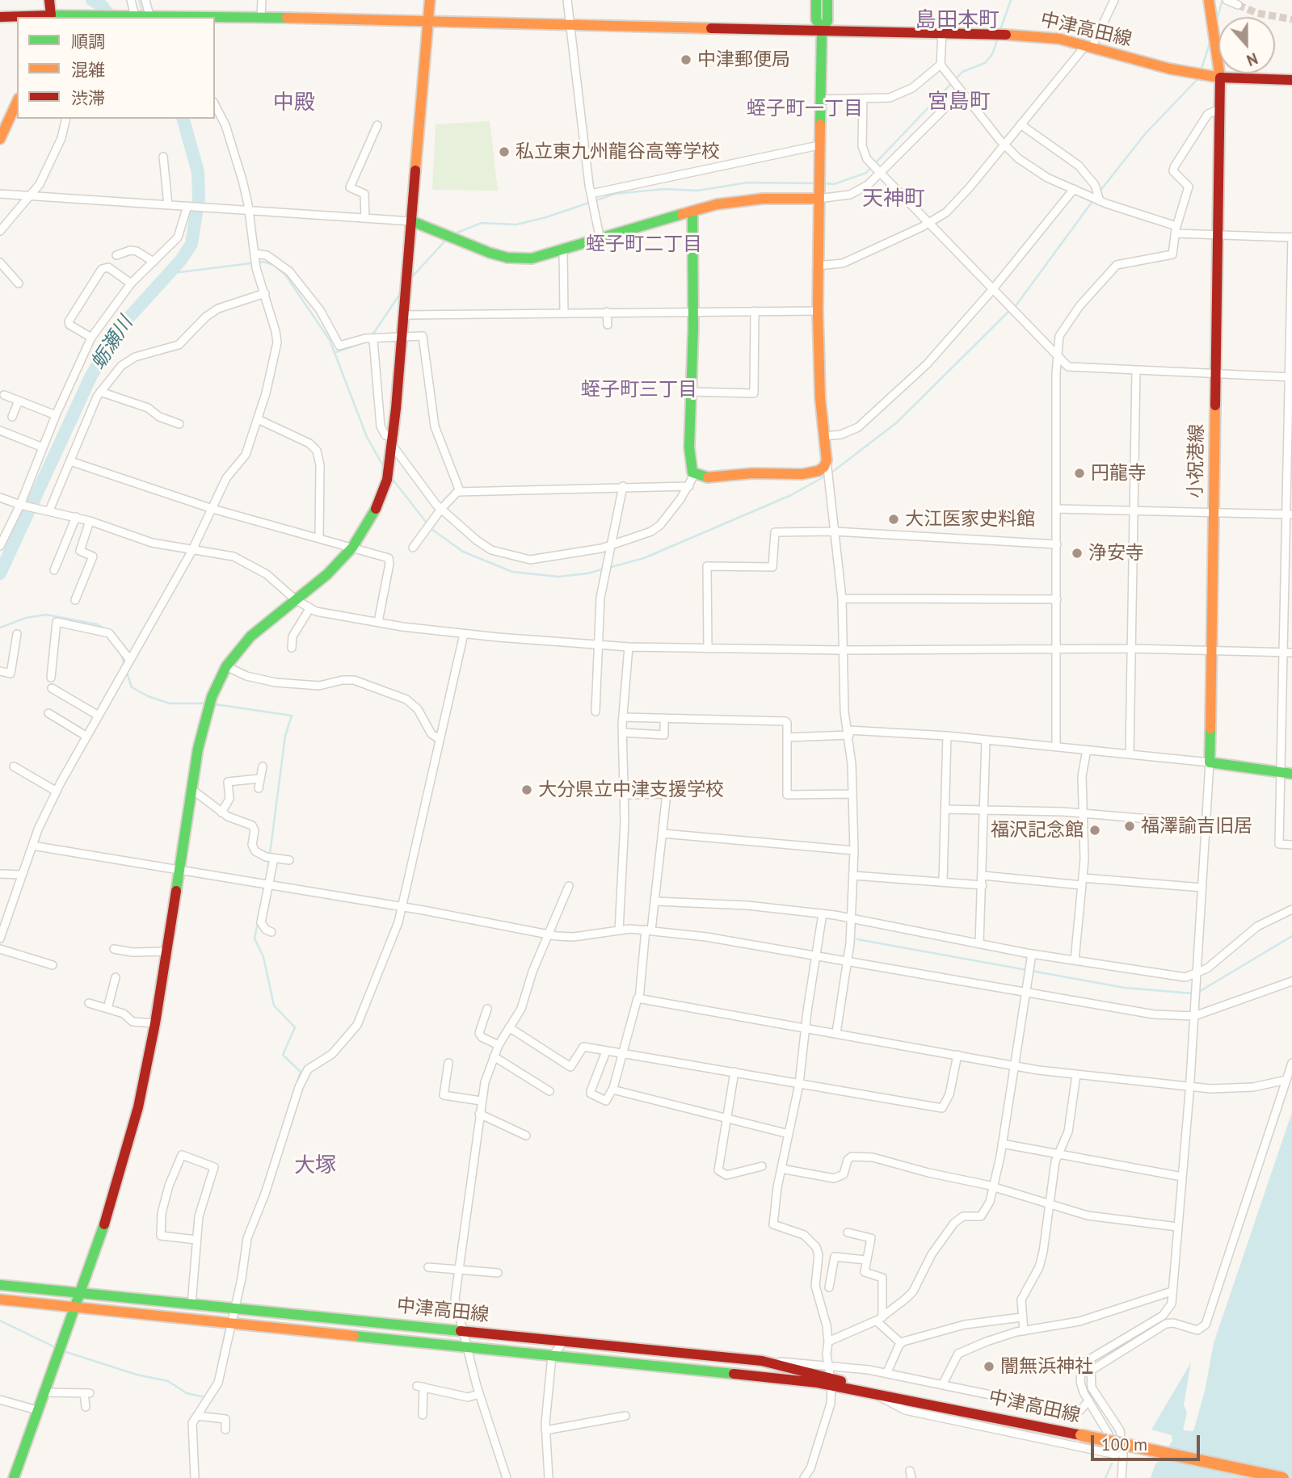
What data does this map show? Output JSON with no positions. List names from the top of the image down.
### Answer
{
  "streets": {
    "main road": ["中津高田線", "小祝港線"]
  },
  "crossings": [
    ["中津高田線", "小祝港線"]
  ],
  "districts": [
    "島田本町",
    "宮島町",
    "中殿",
    "蛭子町一丁目",
    "天神町",
    "蛭子町二丁目",
    "蛭子町三丁目",
    "大塚"
  ],
  "water": ["蛎瀬川"],
  "places": [
    "中津郵便局",
    "私立東九州龍谷高等学校",
    "円龍寺",
    "大江医家史料館",
    "浄安寺",
    "大分県立中津支援学校",
    "福澤諭吉旧居",
    "福沢記念館",
    "闇無浜神社"
  ],
  "legend": ["順調", "混雑", "渋滞"],
  "scale_bar": "100 m",
  "north": "bottom"
}
